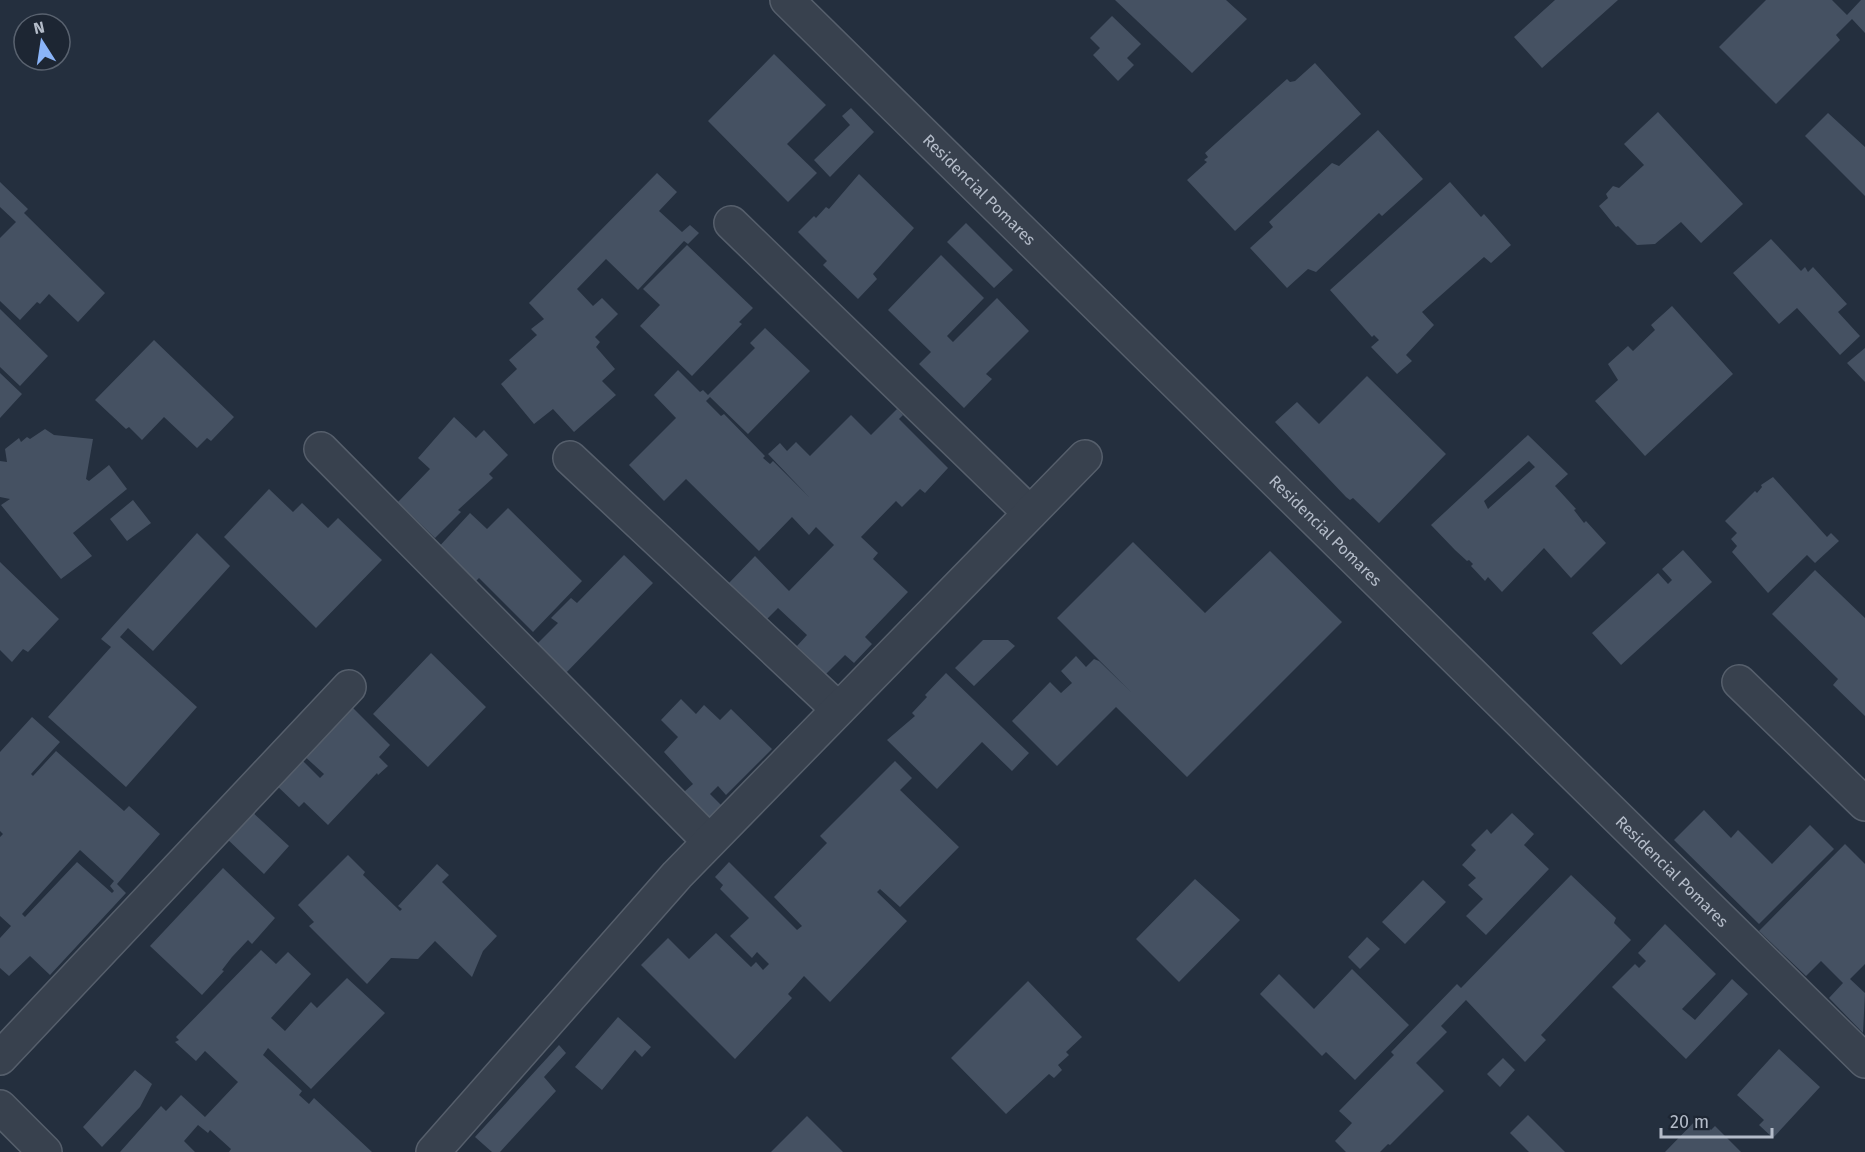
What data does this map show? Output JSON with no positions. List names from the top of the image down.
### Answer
{
  "streets": {
    "street": ["Residencial Pomares"]
  },
  "scale_bar": "20 m",
  "north": "top"
}
